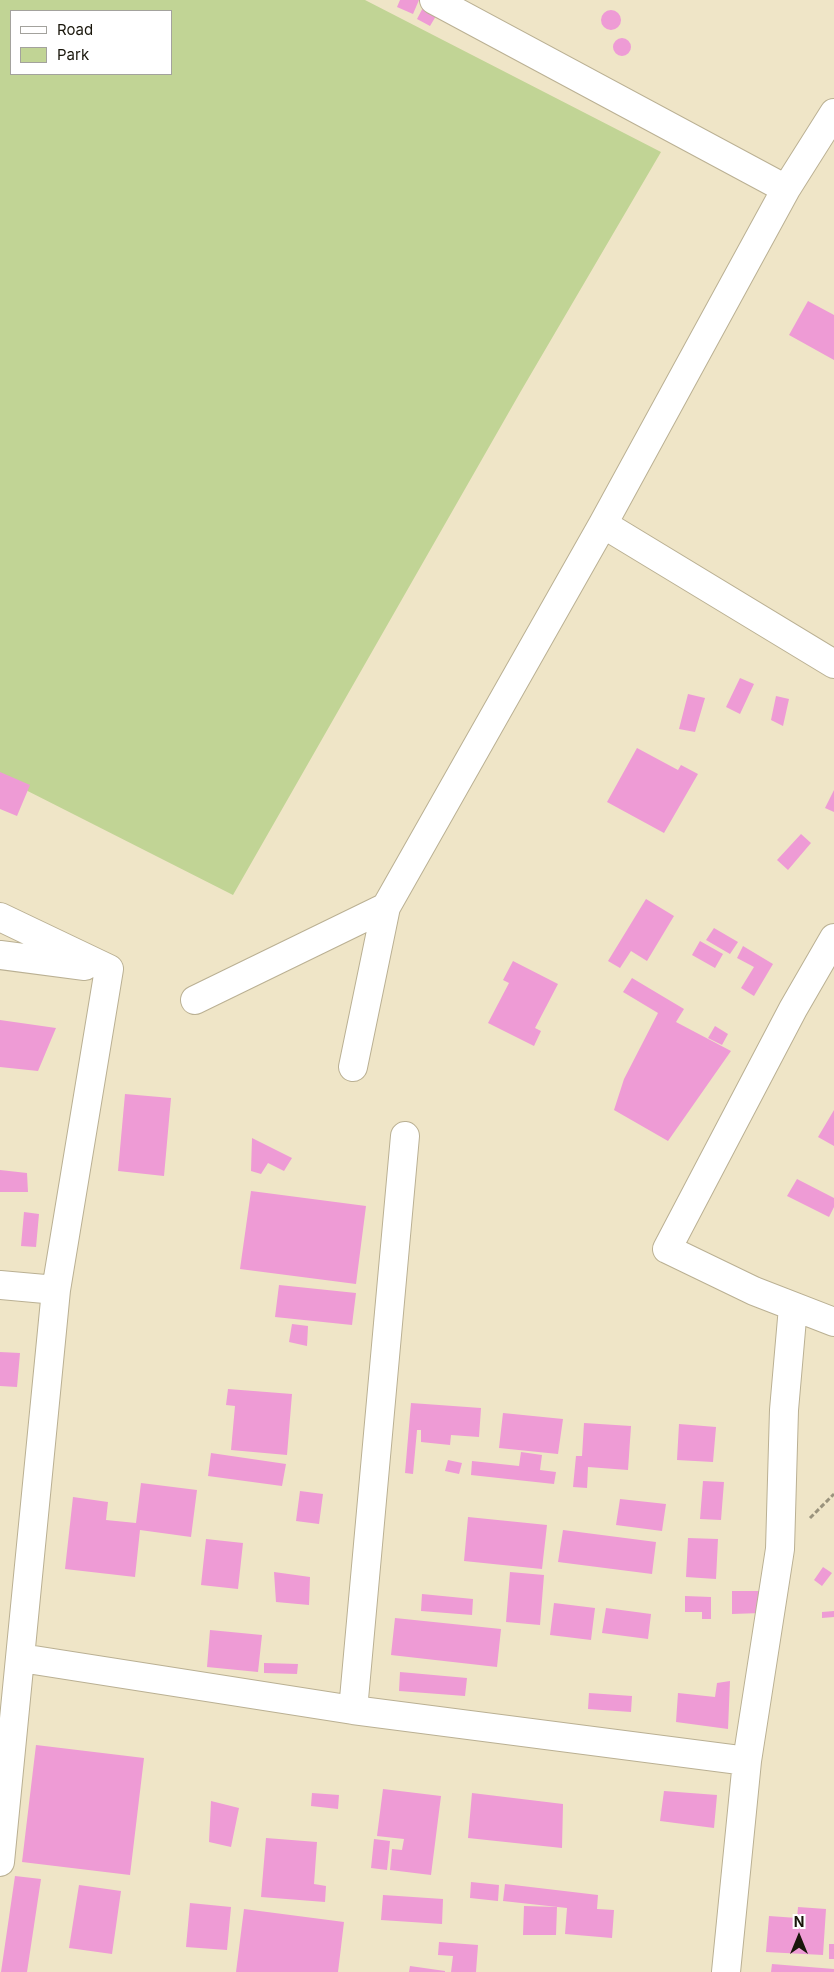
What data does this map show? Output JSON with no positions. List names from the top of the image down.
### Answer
{
  "legend": ["Road", "Park"],
  "north": "top"
}
